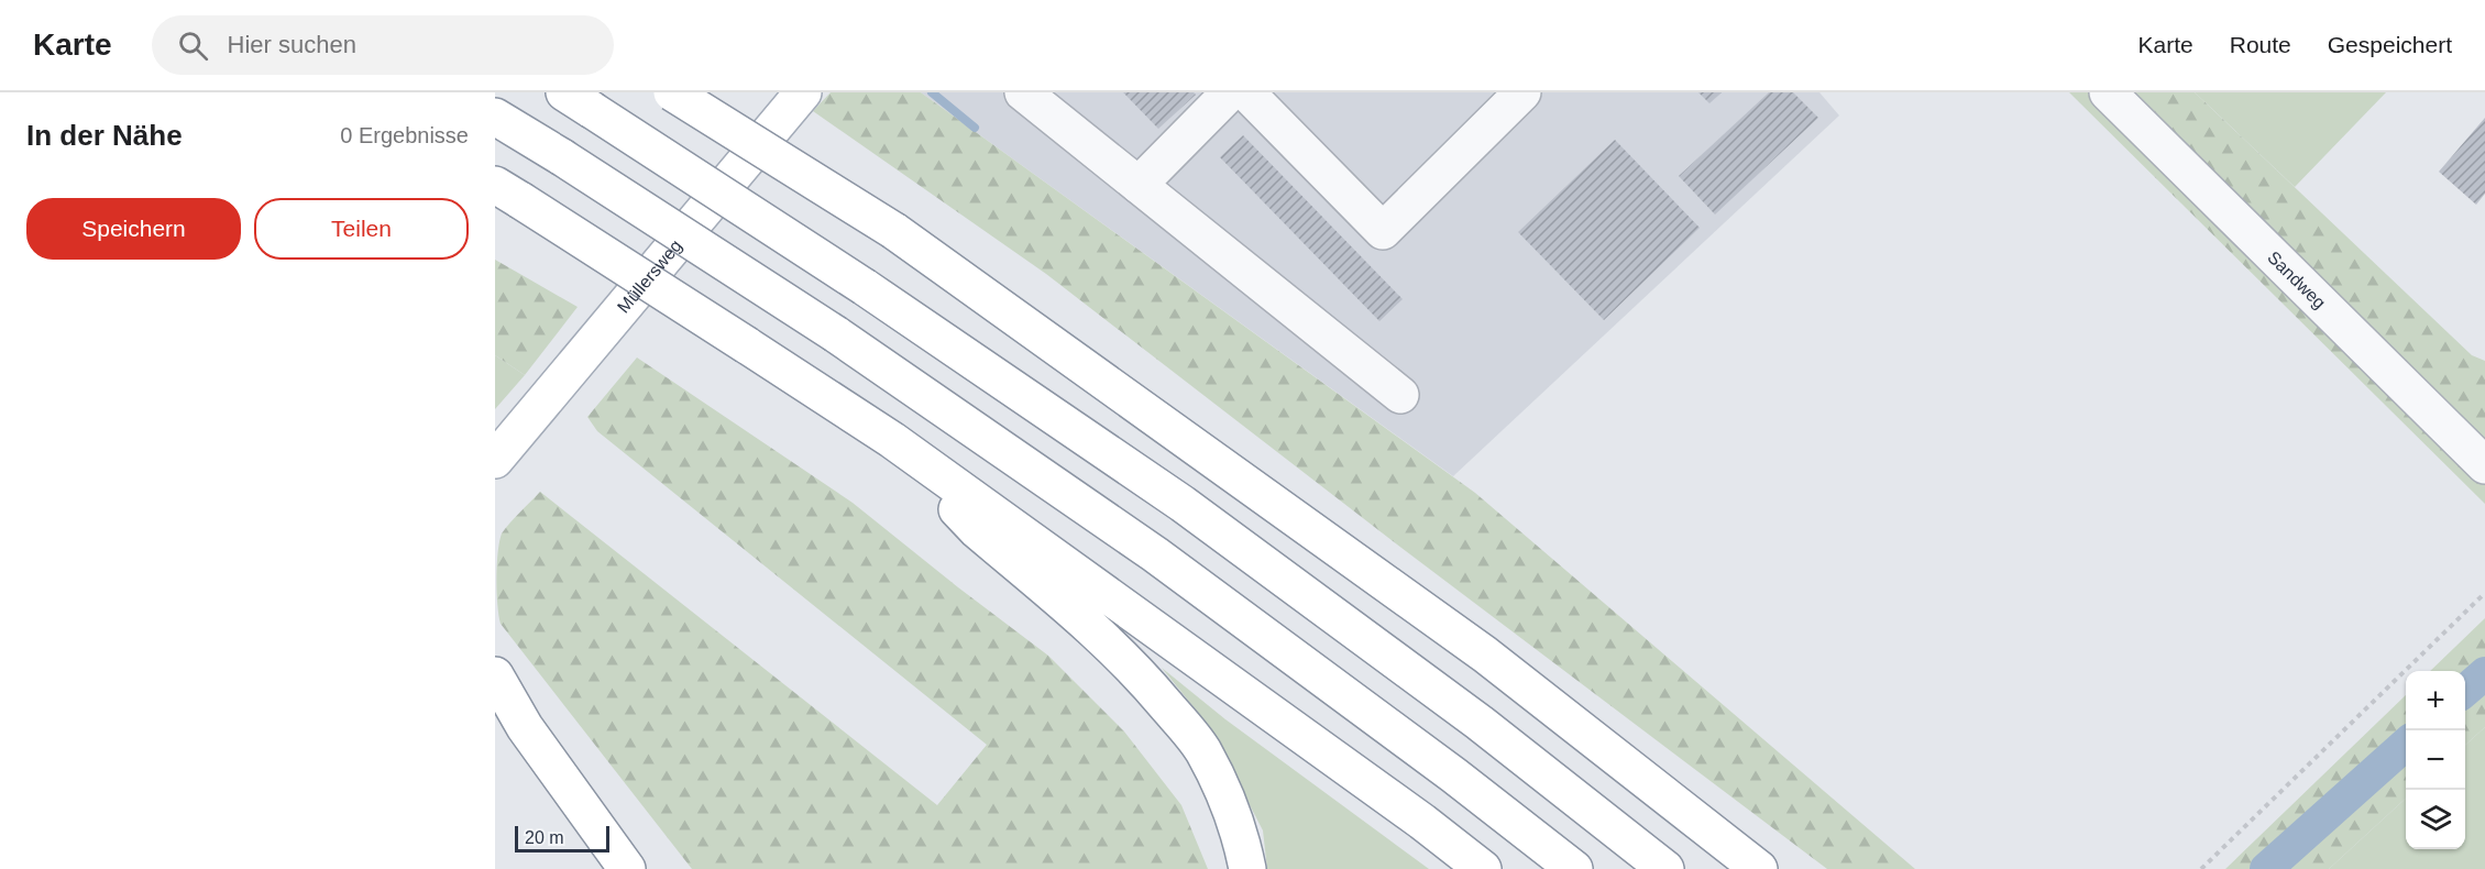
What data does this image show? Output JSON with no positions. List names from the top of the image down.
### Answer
{
  "streets": {
    "main road": ["Müllersweg"],
    "street": ["Sandweg"]
  },
  "scale_bar": "20 m",
  "page": {
    "header": "Karte",
    "search": "Hier suchen",
    "nav": ["Karte", "Route", "Gespeichert"],
    "heading": ["In der Nähe", "0 Ergebnisse"],
    "buttons": ["Speichern", "Teilen"],
    "map_buttons": ["+", "−"],
    "scale": "20 m"
  }
}
